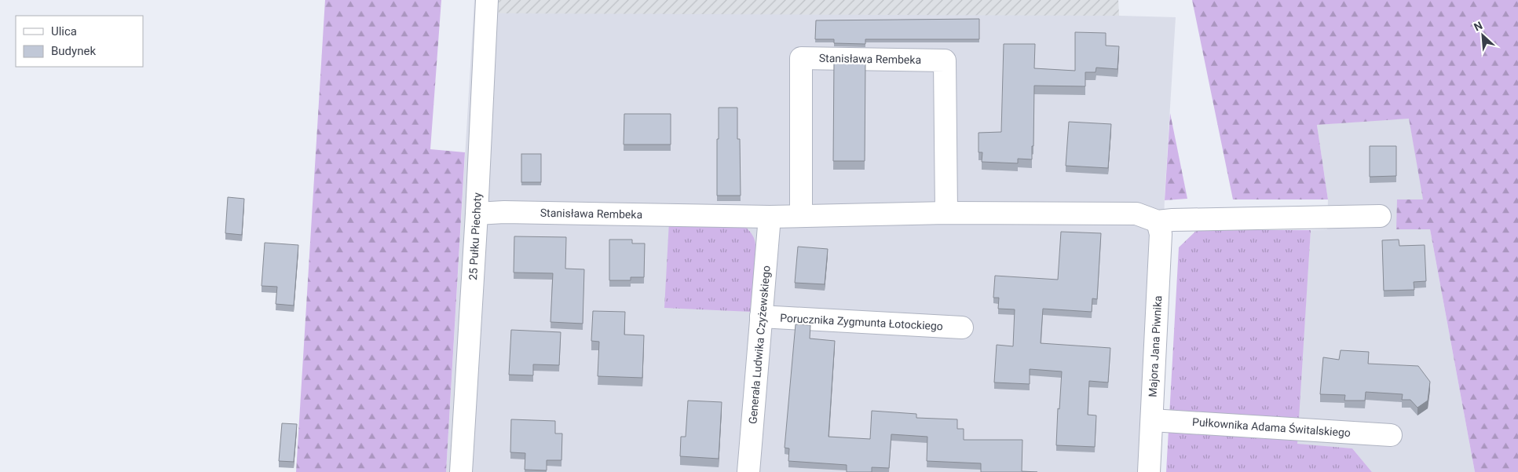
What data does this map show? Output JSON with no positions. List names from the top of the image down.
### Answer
{
  "streets": {
    "street": [
      "Stanisława Rembeka",
      "25 Pułku Piechoty",
      "Porucznika Zygmunta Łotockiego",
      "Generała Ludwika Czyżewskiego",
      "Majora Jana Piwnika",
      "Pułkownika Adama Świtalskiego"
    ]
  },
  "crossings": [
    ["Stanisława Rembeka", "25 Pułku Piechoty"],
    ["Stanisława Rembeka", "Generała Ludwika Czyżewskiego"],
    ["Stanisława Rembeka", "Majora Jana Piwnika"],
    ["Porucznika Zygmunta Łotockiego", "Generała Ludwika Czyżewskiego"],
    ["Majora Jana Piwnika", "Pułkownika Adama Świtalskiego"]
  ],
  "legend": ["Ulica", "Budynek"],
  "north": "top left"
}
